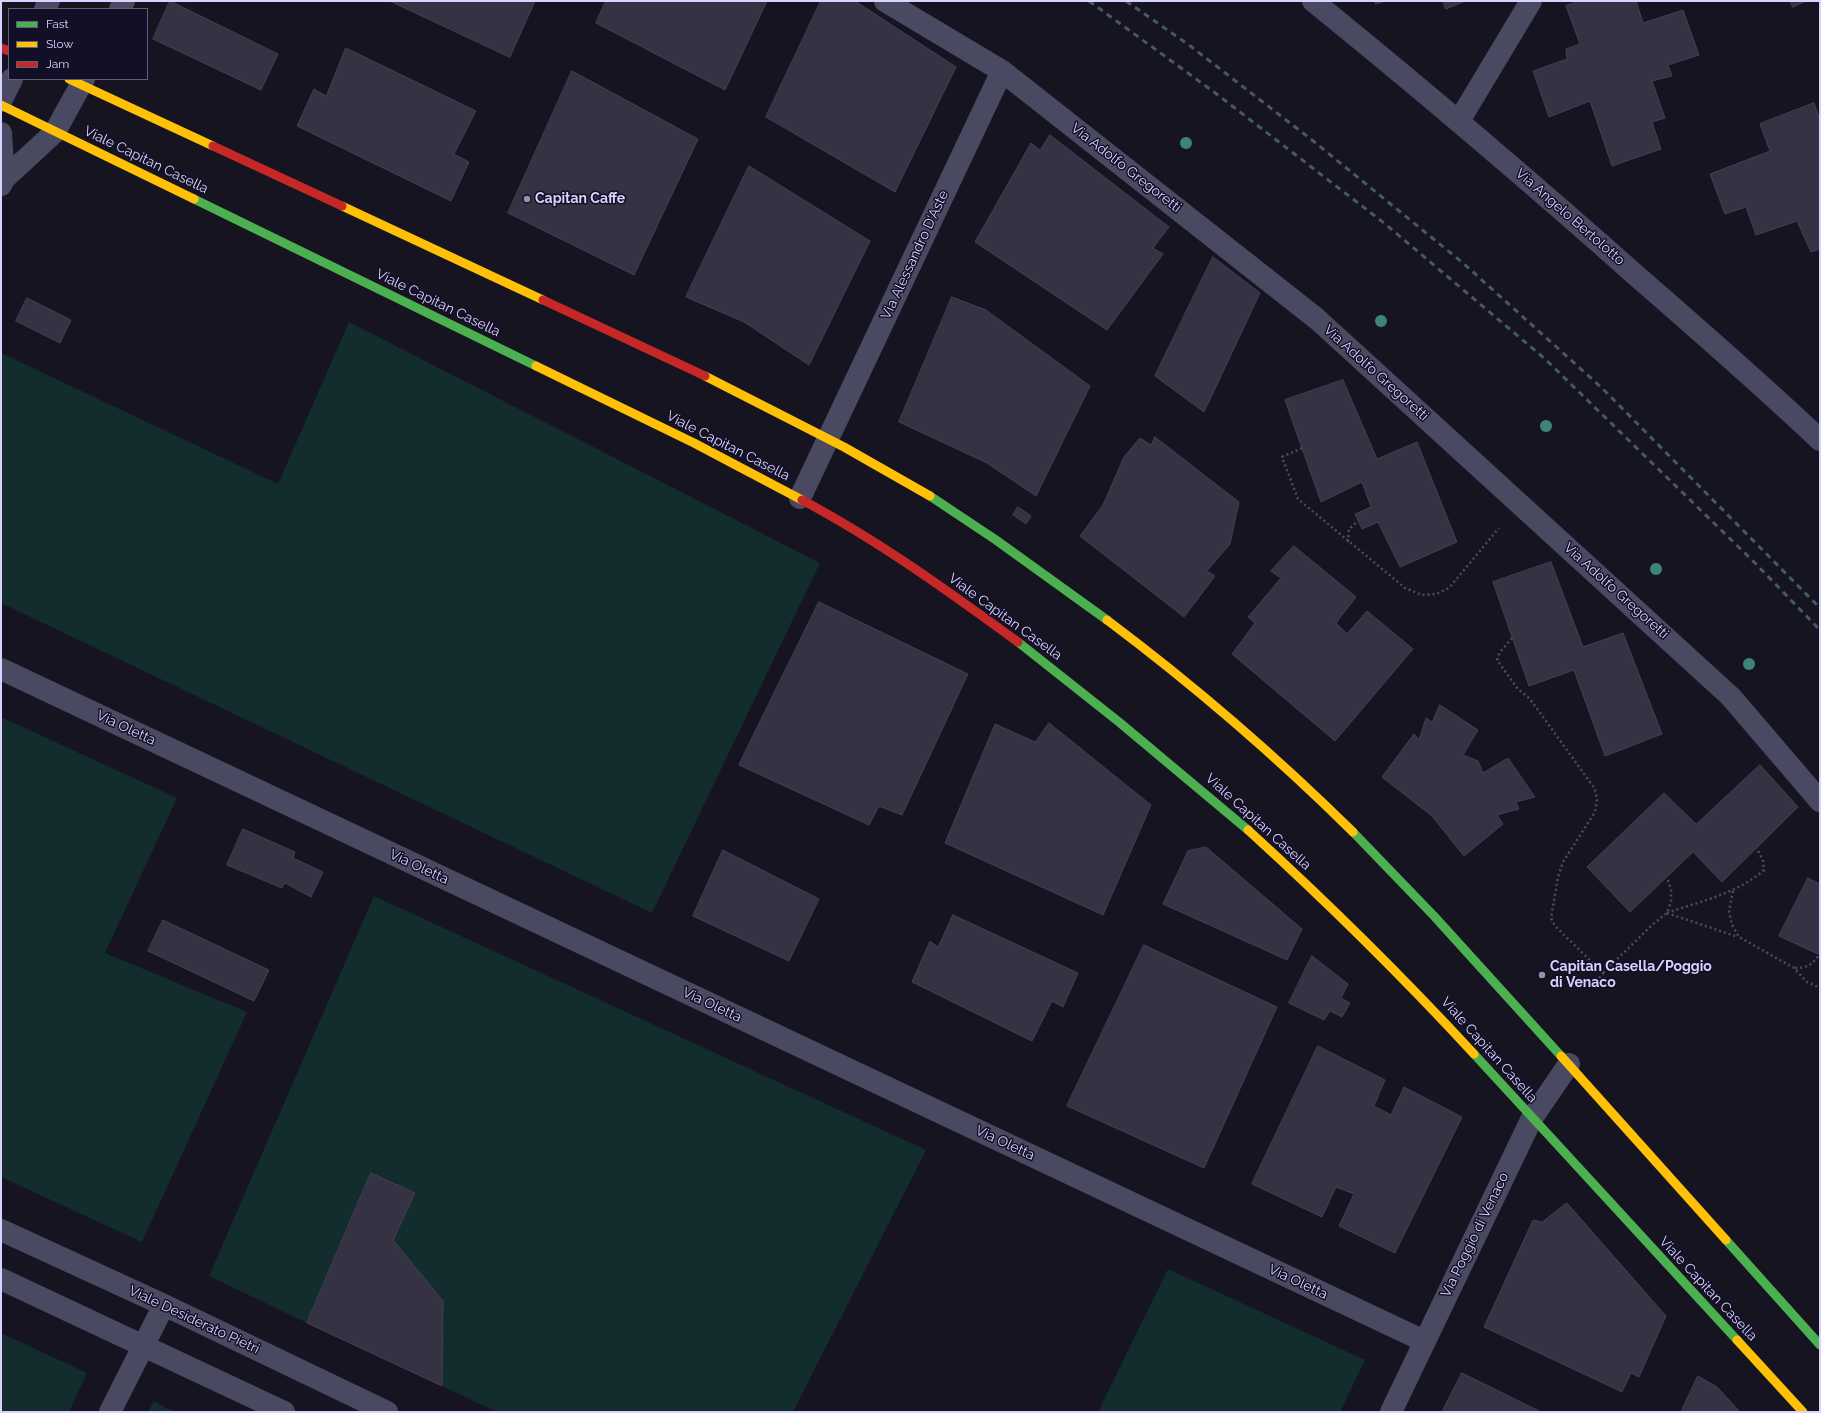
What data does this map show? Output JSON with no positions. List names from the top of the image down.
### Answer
{
  "streets": {
    "street": [
      "Viale Capitan Casella",
      "Via Adolfo Gregoretti",
      "Via Angelo Bertolotto",
      "Via Alessandro D'Aste",
      "Via Oletta",
      "Via Poggio di Venaco",
      "Viale Desiderato Pietri"
    ]
  },
  "crossings": [
    ["Viale Capitan Casella", "Via Alessandro D'Aste"],
    ["Viale Capitan Casella", "Via Poggio di Venaco"],
    ["Via Adolfo Gregoretti", "Via Alessandro D'Aste"],
    ["Via Oletta", "Via Poggio di Venaco"]
  ],
  "places": ["Capitan Caffe", "Capitan Casella/Poggio di Venaco"],
  "legend": ["Fast", "Slow", "Jam"]
}
